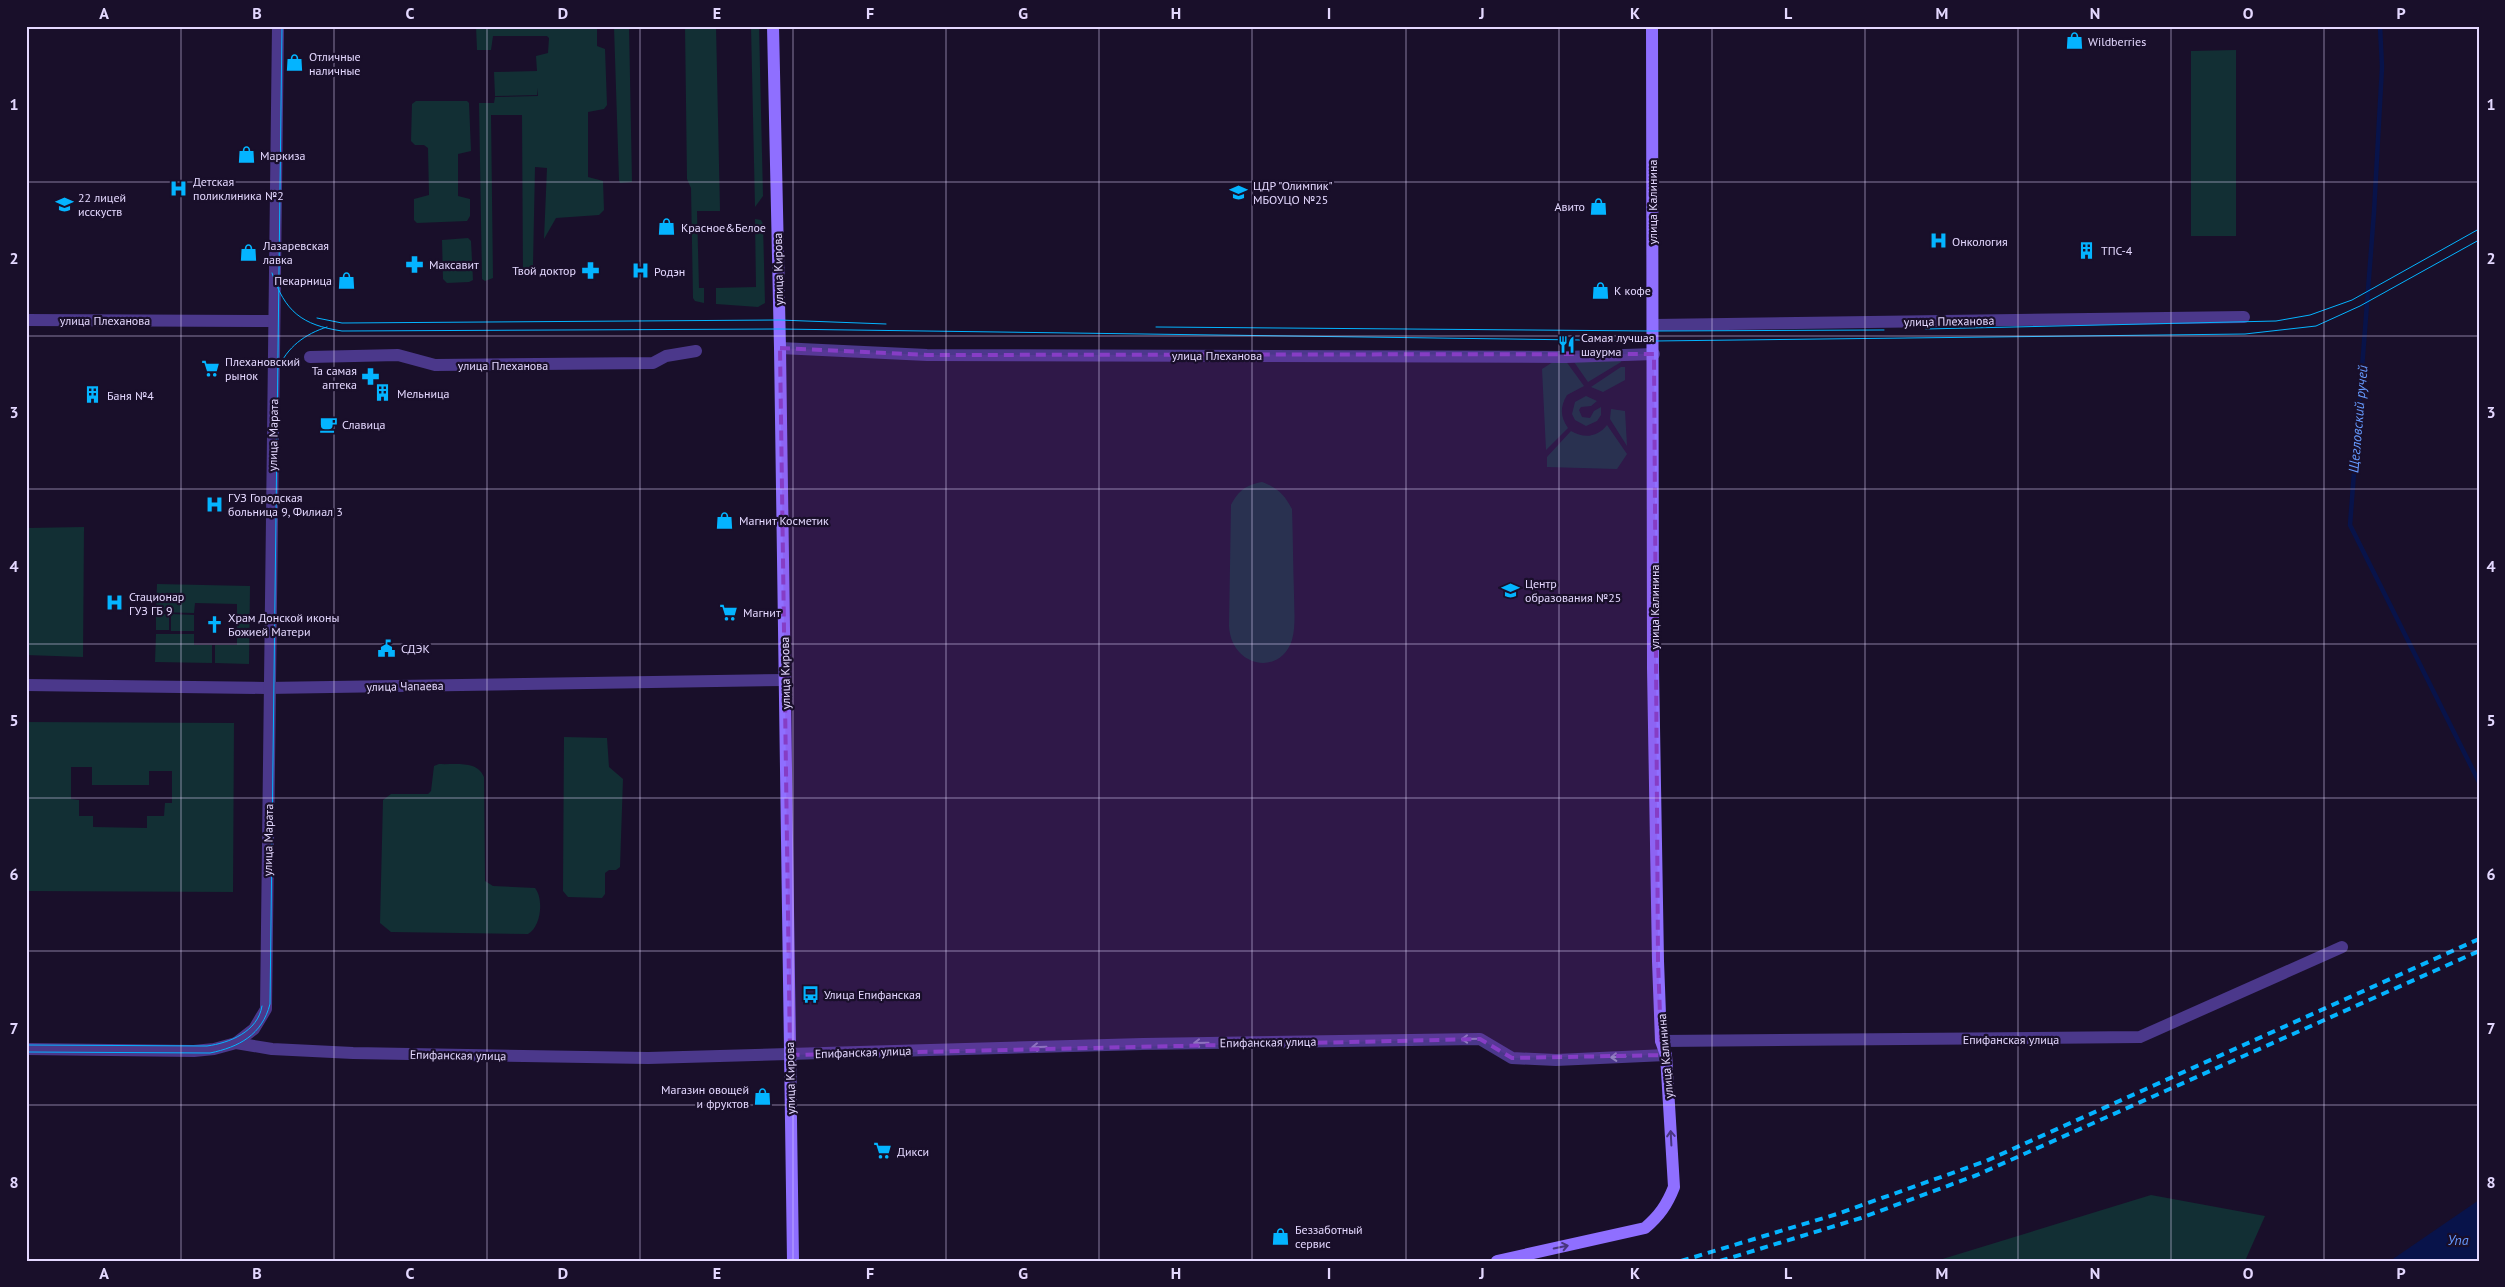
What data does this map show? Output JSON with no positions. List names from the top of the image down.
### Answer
{
  "streets": {
    "street": [
      "улица Калинина",
      "улица Кирова",
      "улица Плеханова",
      "улица Марата",
      "улица Чапаева",
      "Епифанская улица"
    ]
  },
  "crossings": [
    ["улица Калинина", "улица Плеханова"],
    ["улица Калинина", "Епифанская улица"],
    ["улица Кирова", "улица Плеханова"],
    ["улица Кирова", "улица Чапаева"],
    ["улица Кирова", "Епифанская улица"],
    ["улица Плеханова", "улица Марата"],
    ["улица Марата", "улица Чапаева"],
    ["улица Марата", "Епифанская улица"]
  ],
  "one_way": ["Епифанская улица"],
  "water": ["Щегловский ручей", "Упа"],
  "places": {
    "shop": [
      "Wildberries",
      "Отличные наличные",
      "Маркиза",
      "Авито",
      "Красное&Белое",
      "Лазаревская лавка",
      "Пекарница",
      "К кофе",
      "Магнит Косметик",
      "Магазин овощей и фруктов",
      "Беззаботный сервис"
    ],
    "hospital": [
      "Детская поликлиника №2",
      "Онкология",
      "Родэн",
      "ГУЗ Городская больница 9, Филиал 3",
      "Стационар ГУЗ ГБ 9"
    ],
    "school or university": ["ЦДР \"Олимпик\" МБОУЦО №25", "22 лицей исскуств", "Центр образования №25"],
    "building": ["ТПС-4", "Мельница", "Баня №4"],
    "pharmacy": ["Максавит", "Твой доктор", "Та самая аптека"],
    "restaurant": ["Самая лучшая шаурма"],
    "supermarket": ["Плехановский рынок", "Магнит", "Дикси"],
    "cafe": ["Славица"],
    "church": ["Храм Донской иконы Божией Матери"],
    "public building": ["СДЭК"],
    "bus stop": ["Улица Епифанская"]
  },
  "grid": {
    "columns": [
      "A",
      "B",
      "C",
      "D",
      "E",
      "F",
      "G",
      "H",
      "I",
      "J",
      "K",
      "L",
      "M",
      "N",
      "O",
      "P"
    ],
    "rows": [
      "1",
      "2",
      "3",
      "4",
      "5",
      "6",
      "7",
      "8"
    ]
  }
}
